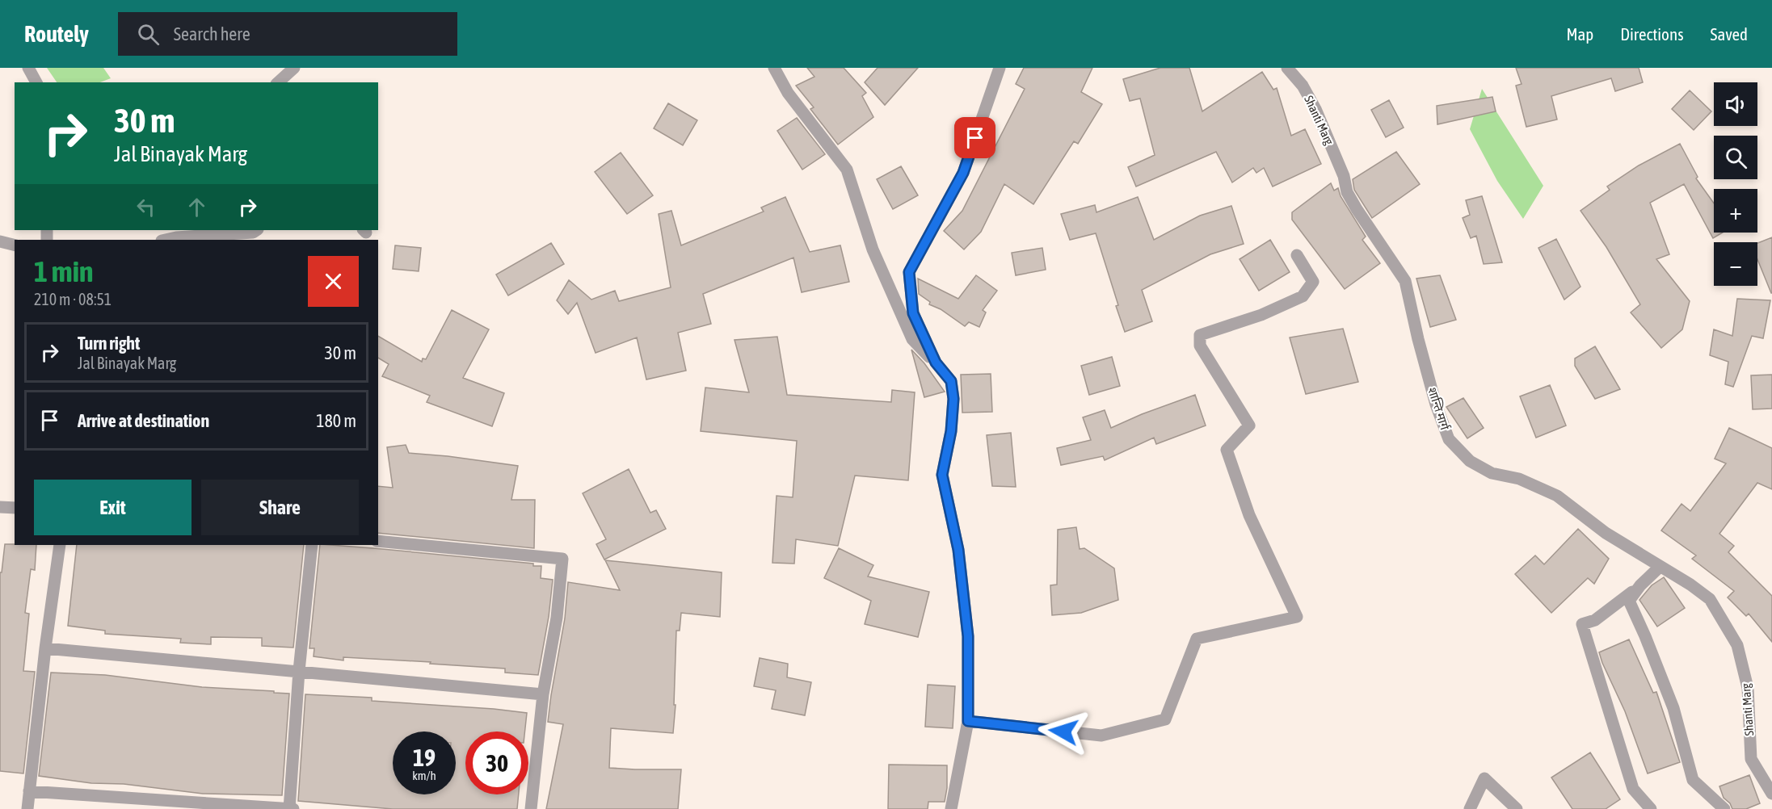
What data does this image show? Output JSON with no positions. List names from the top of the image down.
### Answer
{
  "streets": {
    "street": ["Shanti Marg", "शान्ति मार्ग"]
  },
  "crossings": [
    ["Shanti Marg", "शान्ति मार्ग"]
  ],
  "page": {
    "header": "Routely",
    "search": "Search here",
    "nav": ["Map", "Directions", "Saved"],
    "map_buttons": ["+", "−"],
    "turn": ["30 m", "Jal Binayak Marg"],
    "heading": ["1 min", "210 m · 08:51"],
    "list": [
      {
        "name": "Turn right",
        "note": "Jal Binayak Marg",
        "value": "30 m"
      },
      {
        "name": "Arrive at destination",
        "value": "180 m"
      }
    ],
    "buttons": ["Exit", "Share"],
    "speed": "19 km/h",
    "limit": "30"
  }
}
